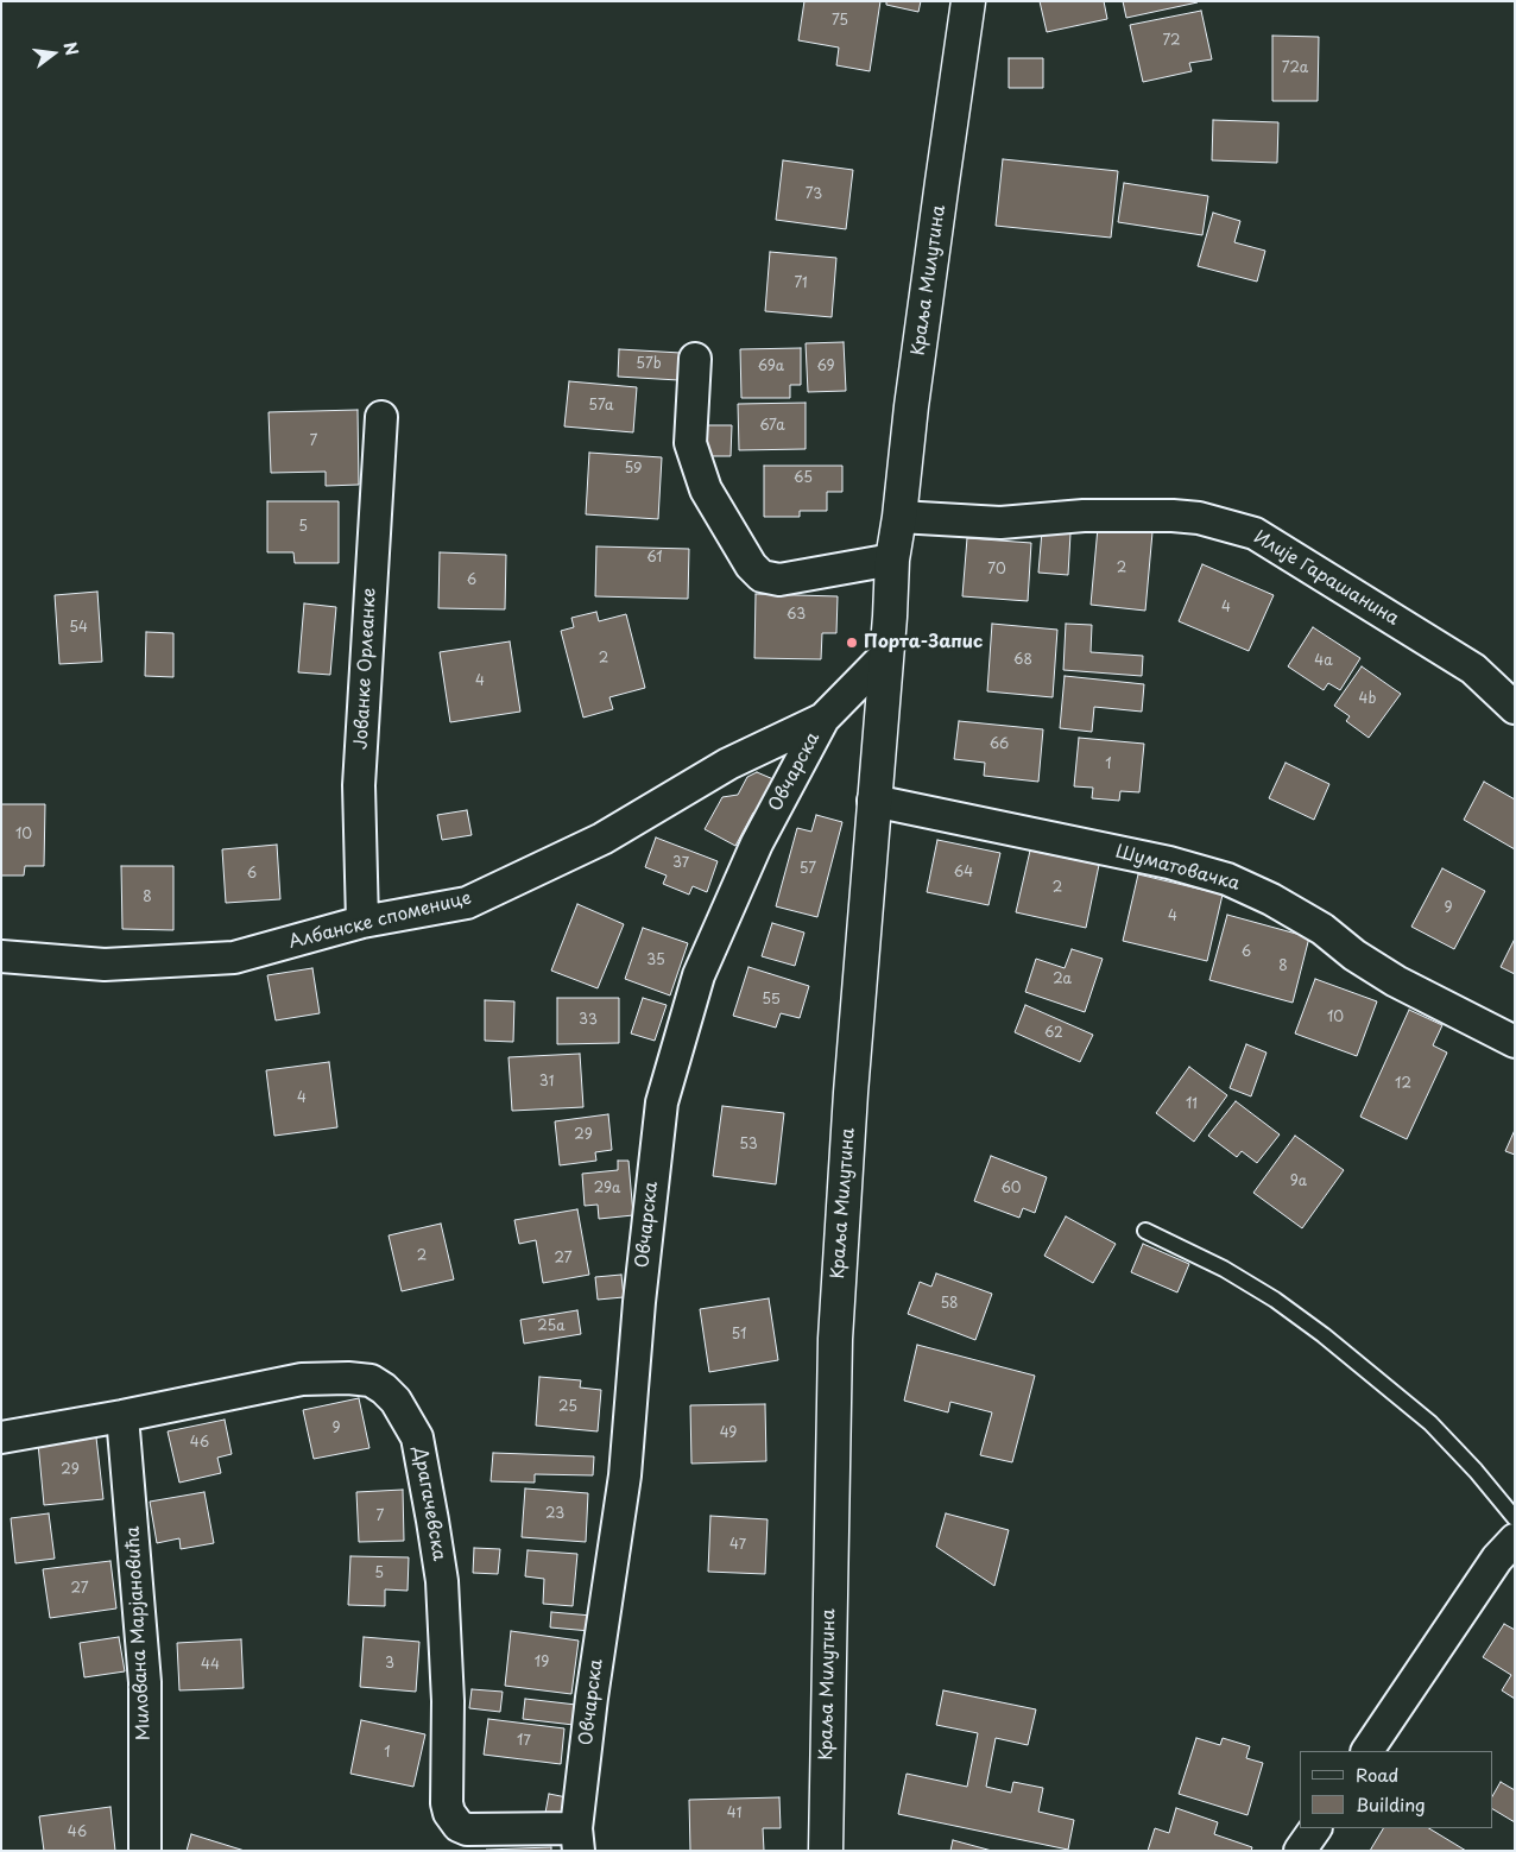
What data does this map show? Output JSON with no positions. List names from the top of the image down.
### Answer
{
  "streets": {
    "street": [
      "Краља Милутина",
      "Илије Гарашанина",
      "Јованке Орлеанке",
      "Овчарска",
      "Шуматовачка",
      "Албанске споменице",
      "Драгачевска",
      "Милована Марјановића"
    ]
  },
  "crossings": [
    ["Краља Милутина", "Илије Гарашанина"],
    ["Краља Милутина", "Овчарска"],
    ["Краља Милутина", "Шуматовачка"],
    ["Јованке Орлеанке", "Албанске споменице"],
    ["Овчарска", "Албанске споменице"],
    ["Овчарска", "Драгачевска"],
    ["Драгачевска", "Милована Марјановића"]
  ],
  "places": ["Порта-Запис"],
  "house_numbers": [
    "75",
    "72",
    "72a",
    "73",
    "71",
    "57b",
    "69a",
    "69",
    "57a",
    "67a",
    "7",
    "59",
    "65",
    "5",
    "61",
    "2",
    "70",
    "6",
    "4",
    "63",
    "54",
    "2",
    "68",
    "4a",
    "4",
    "4b",
    "66",
    "1",
    "10",
    "37",
    "57",
    "64",
    "6",
    "2",
    "8",
    "9",
    "4",
    "6",
    "35",
    "8",
    "2a",
    "55",
    "10",
    "33",
    "62",
    "31",
    "12",
    "4",
    "11",
    "29",
    "53",
    "9a",
    "29a",
    "60",
    "2",
    "27",
    "58",
    "25a",
    "51",
    "25",
    "9",
    "49",
    "46",
    "29",
    "23",
    "7",
    "47",
    "5",
    "27",
    "19",
    "3",
    "44",
    "17",
    "1",
    "41",
    "46"
  ],
  "legend": ["Road", "Building"],
  "north": "right"
}
